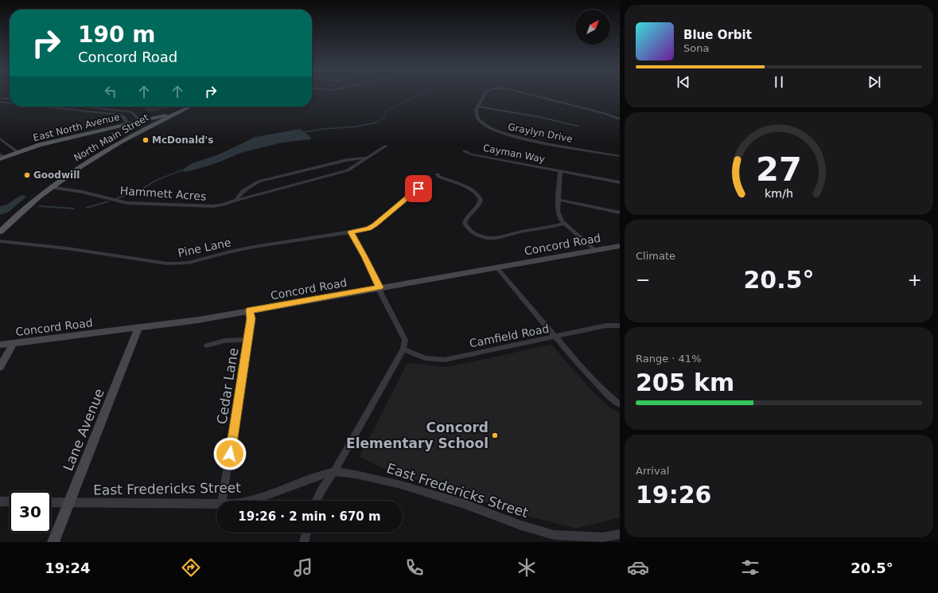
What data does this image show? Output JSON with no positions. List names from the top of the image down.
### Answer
{
  "streets": {
    "main road": ["East North Avenue", "North Main Street"],
    "street": [
      "Graylyn Drive",
      "Cayman Way",
      "Hammett Acres",
      "Concord Road",
      "Pine Lane",
      "Camfield Road",
      "Cedar Lane",
      "Lane Avenue",
      "East Fredericks Street"
    ]
  },
  "crossings": [
    ["East North Avenue", "North Main Street"],
    ["North Main Street", "Hammett Acres"],
    ["Concord Road", "Cedar Lane"],
    ["Concord Road", "Lane Avenue"],
    ["Lane Avenue", "East Fredericks Street"]
  ],
  "places": ["McDonald's", "Goodwill", "Concord Elementary School"],
  "north": "top right",
  "page": {
    "turn": ["190 m", "Concord Road"],
    "song": ["Blue Orbit", "Sona"],
    "tile": [
      "Climate",
      ["Range · 41%", "205 km"],
      ["Arrival", "19:26"]
    ],
    "heat": ["−", "20.5°", "+"],
    "limit": "30",
    "trip": "19:26 · 2 min · 670 m",
    "tabs": ["19:24", "20.5°"],
    "gauge": ["27", "km/h"]
  }
}
